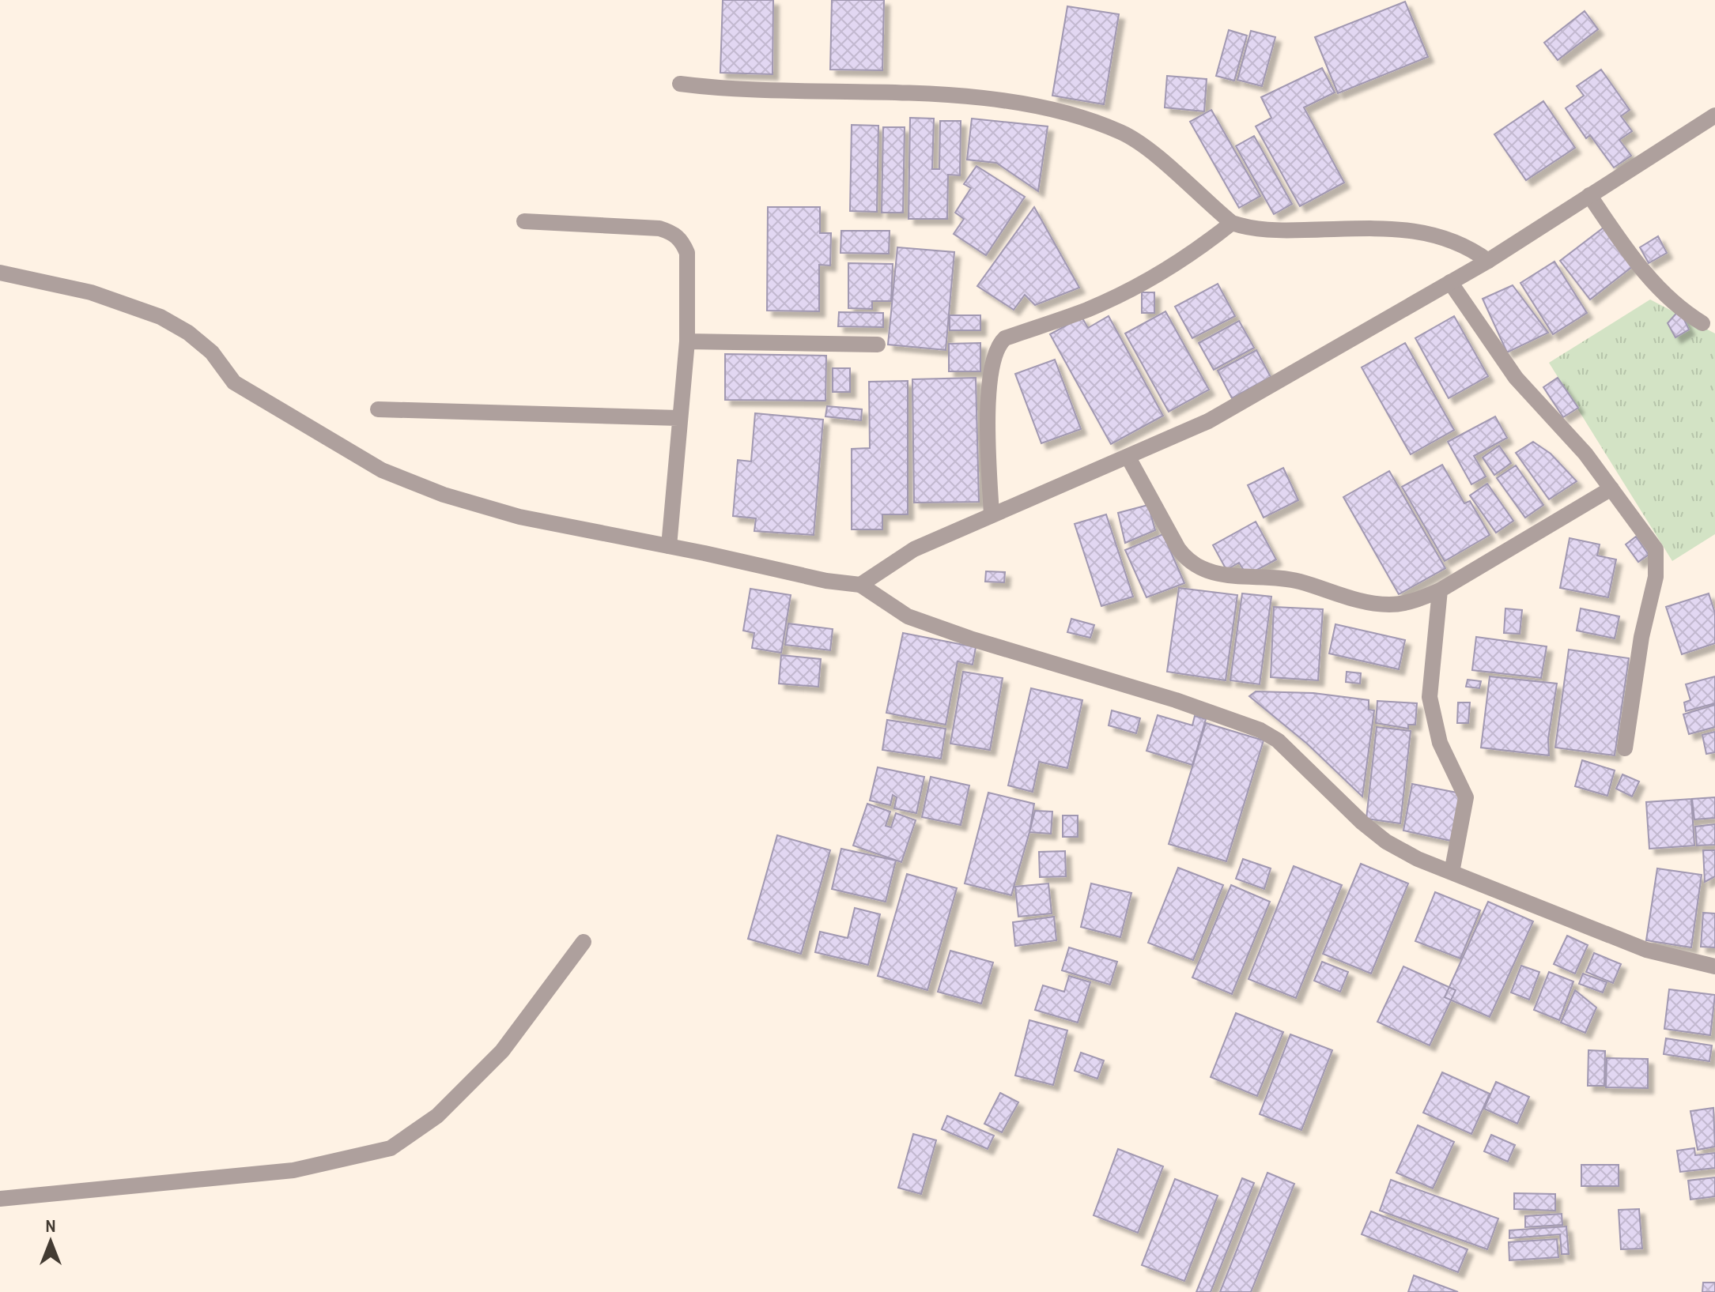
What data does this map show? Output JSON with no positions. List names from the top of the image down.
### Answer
{
  "north": "top"
}
